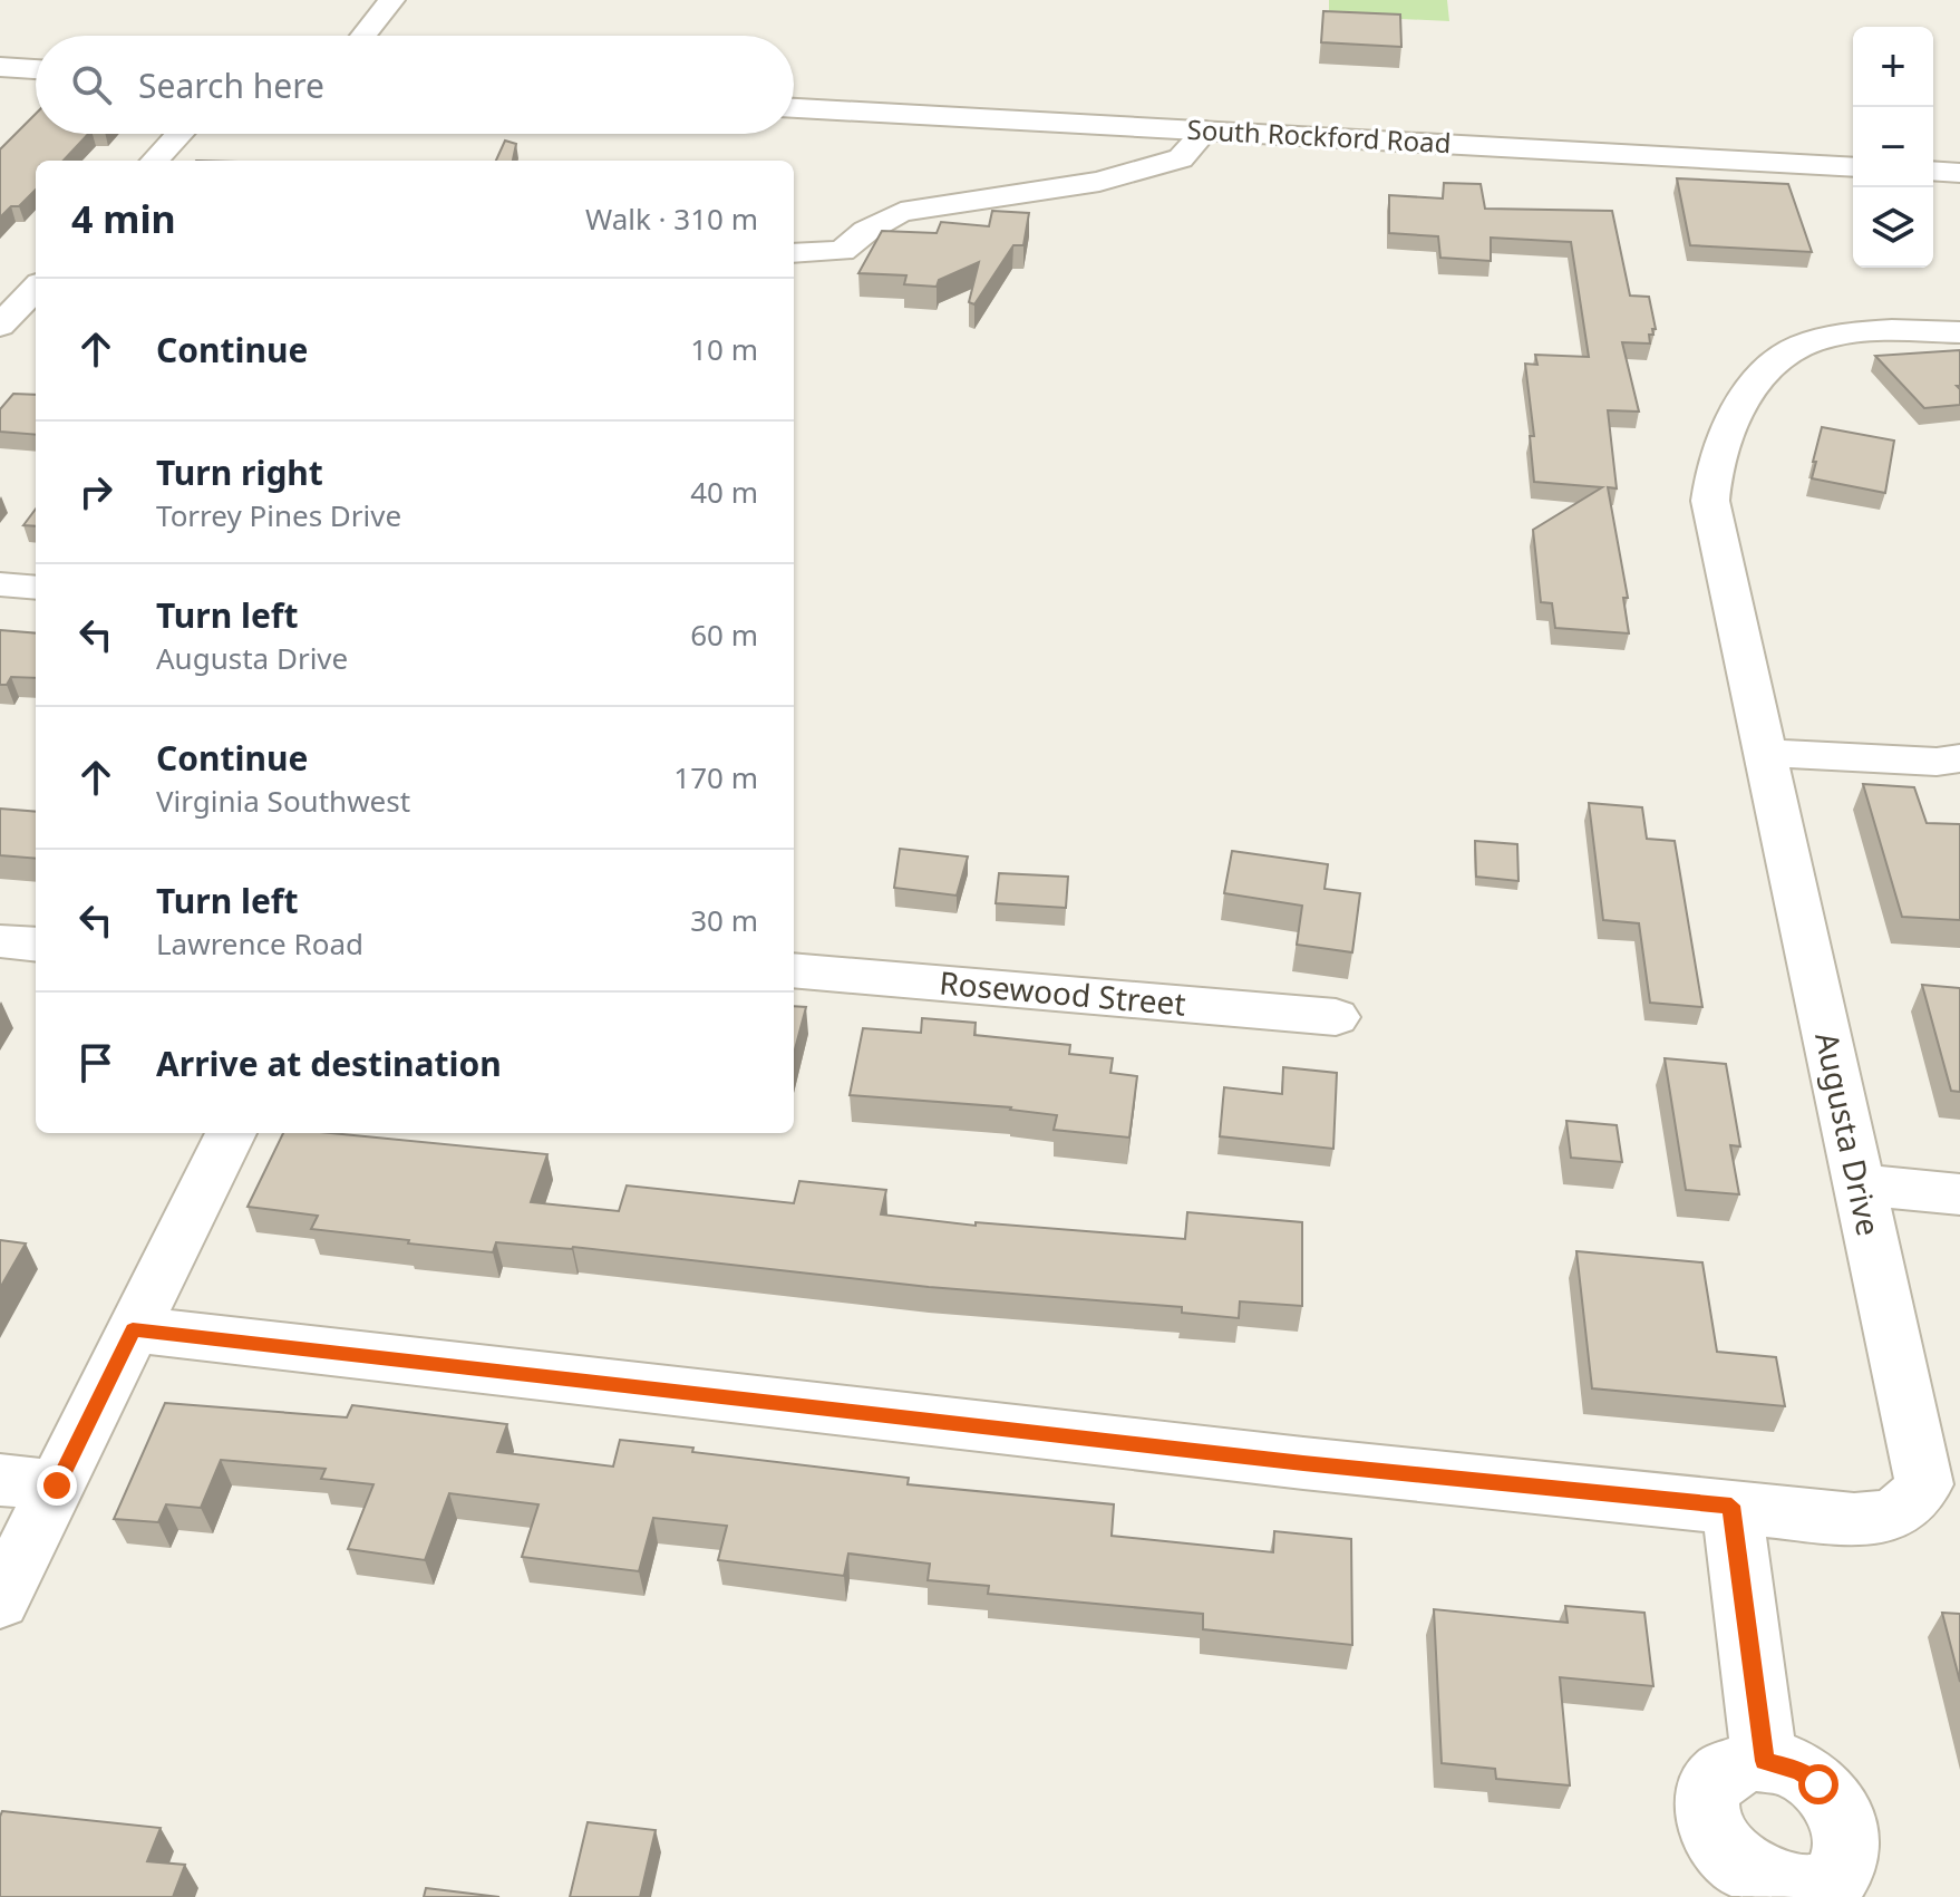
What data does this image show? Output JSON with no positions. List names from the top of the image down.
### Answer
{
  "streets": {
    "street": ["South Rockford Road", "Rosewood Street", "Augusta Drive"]
  },
  "page": {
    "map_buttons": ["+", "−"],
    "search": "Search here",
    "heading": ["4 min", "Walk · 310 m"],
    "list": [
      ["Continue", "10 m"],
      ["Turn right", "Torrey Pines Drive", "40 m"],
      ["Turn left", "Augusta Drive", "60 m"],
      ["Continue", "Virginia Southwest", "170 m"],
      ["Turn left", "Lawrence Road", "30 m"],
      "Arrive at destination"
    ]
  }
}
